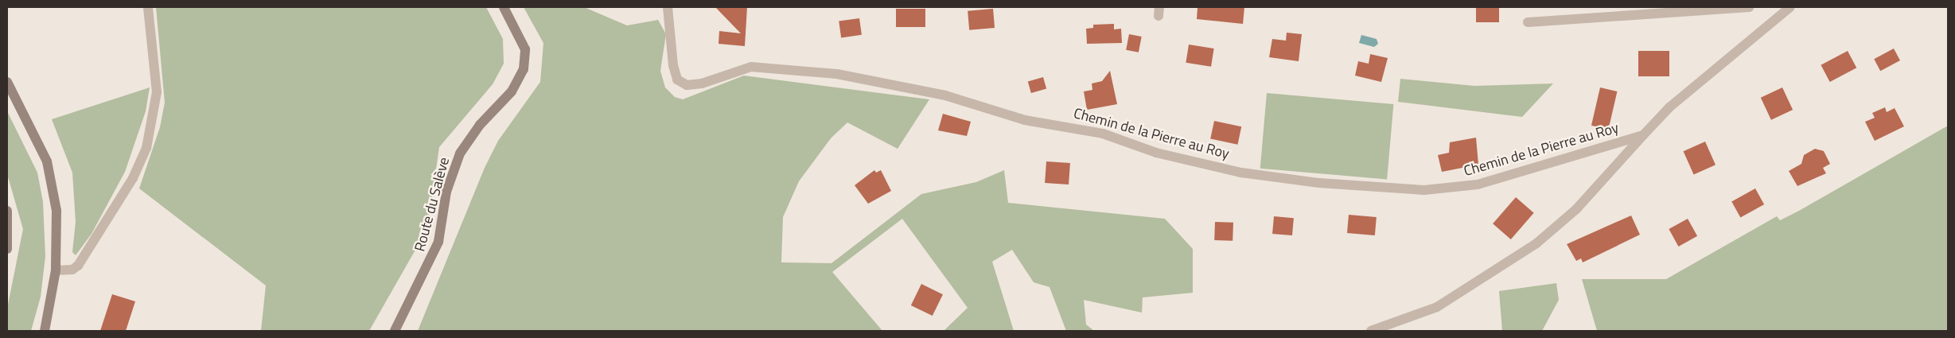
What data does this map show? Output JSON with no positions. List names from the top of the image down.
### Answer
{
  "streets": {
    "street": ["Chemin de la Pierre au Roy", "Route du Salève"]
  }
}
